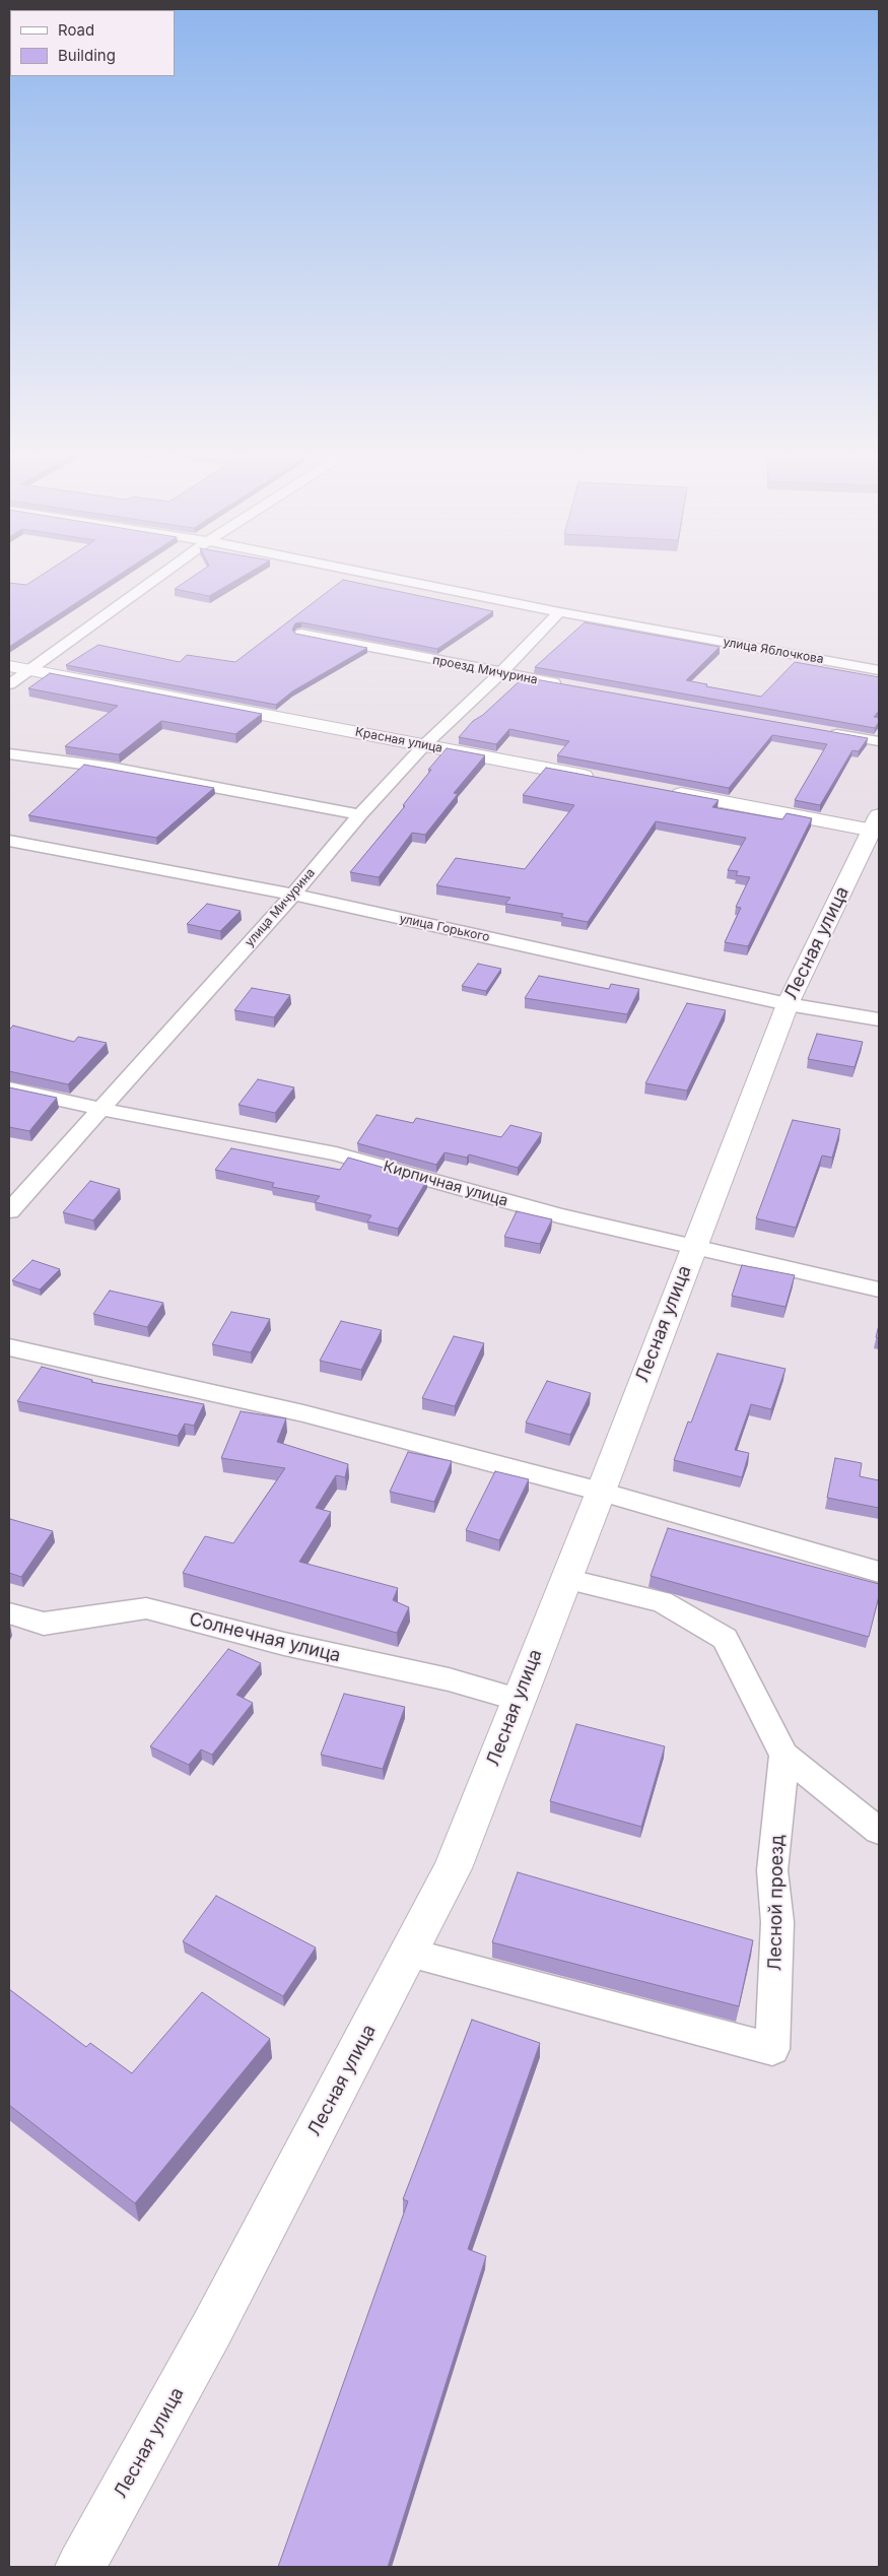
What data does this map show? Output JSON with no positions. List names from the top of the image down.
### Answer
{
  "streets": {
    "street": [
      "улица Яблочкова",
      "проезд Мичурина",
      "Красная улица",
      "улица Мичурина",
      "улица Горького",
      "Лесная улица",
      "Кирпичная улица",
      "Солнечная улица",
      "Лесной проезд"
    ]
  },
  "crossings": [
    ["улица Яблочкова", "улица Мичурина"],
    ["проезд Мичурина", "улица Мичурина"],
    ["Красная улица", "улица Мичурина"],
    ["улица Мичурина", "улица Горького"],
    ["улица Мичурина", "Кирпичная улица"],
    ["улица Горького", "Лесная улица"],
    ["Лесная улица", "Кирпичная улица"],
    ["Лесная улица", "Солнечная улица"],
    ["Лесная улица", "Лесной проезд"]
  ],
  "legend": ["Road", "Building"]
}
